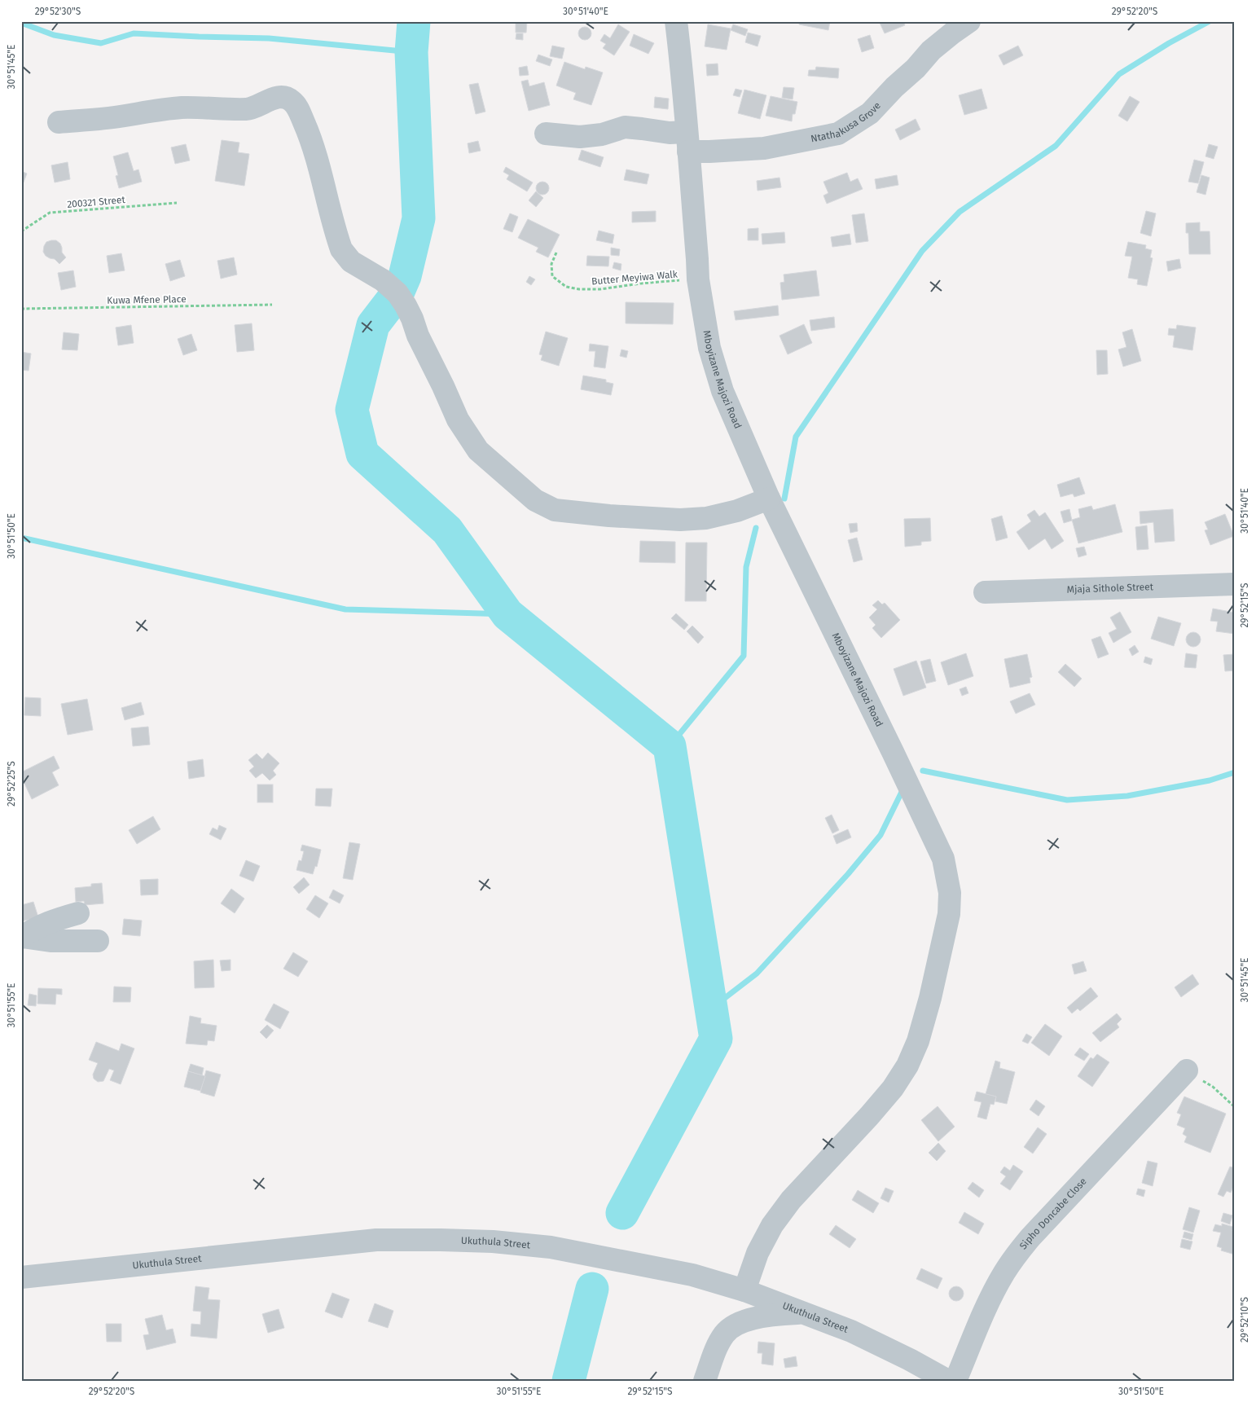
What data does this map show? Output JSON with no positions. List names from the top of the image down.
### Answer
{
  "streets": {
    "street": [
      "Ntathakusa Grove",
      "Mboyizane Majozi Road",
      "Mjaja Sithole Street",
      "Sipho Doncabe Close",
      "Ukuthula Street"
    ],
    "path": ["200321 Street", "Butter Meyiwa Walk", "Kuwa Mfene Place"]
  },
  "crossings": [
    ["Ntathakusa Grove", "Mboyizane Majozi Road"],
    ["Butter Meyiwa Walk", "Mboyizane Majozi Road"],
    ["Mboyizane Majozi Road", "Ukuthula Street"]
  ],
  "coordinates": [
    "29°52'30\"S",
    "30°51'40\"E",
    "29°52'20\"S",
    "30°51'45\"E",
    "30°51'50\"E",
    "29°52'15\"S",
    "29°52'25\"S",
    "30°51'55\"E",
    "29°52'10\"S"
  ]
}
